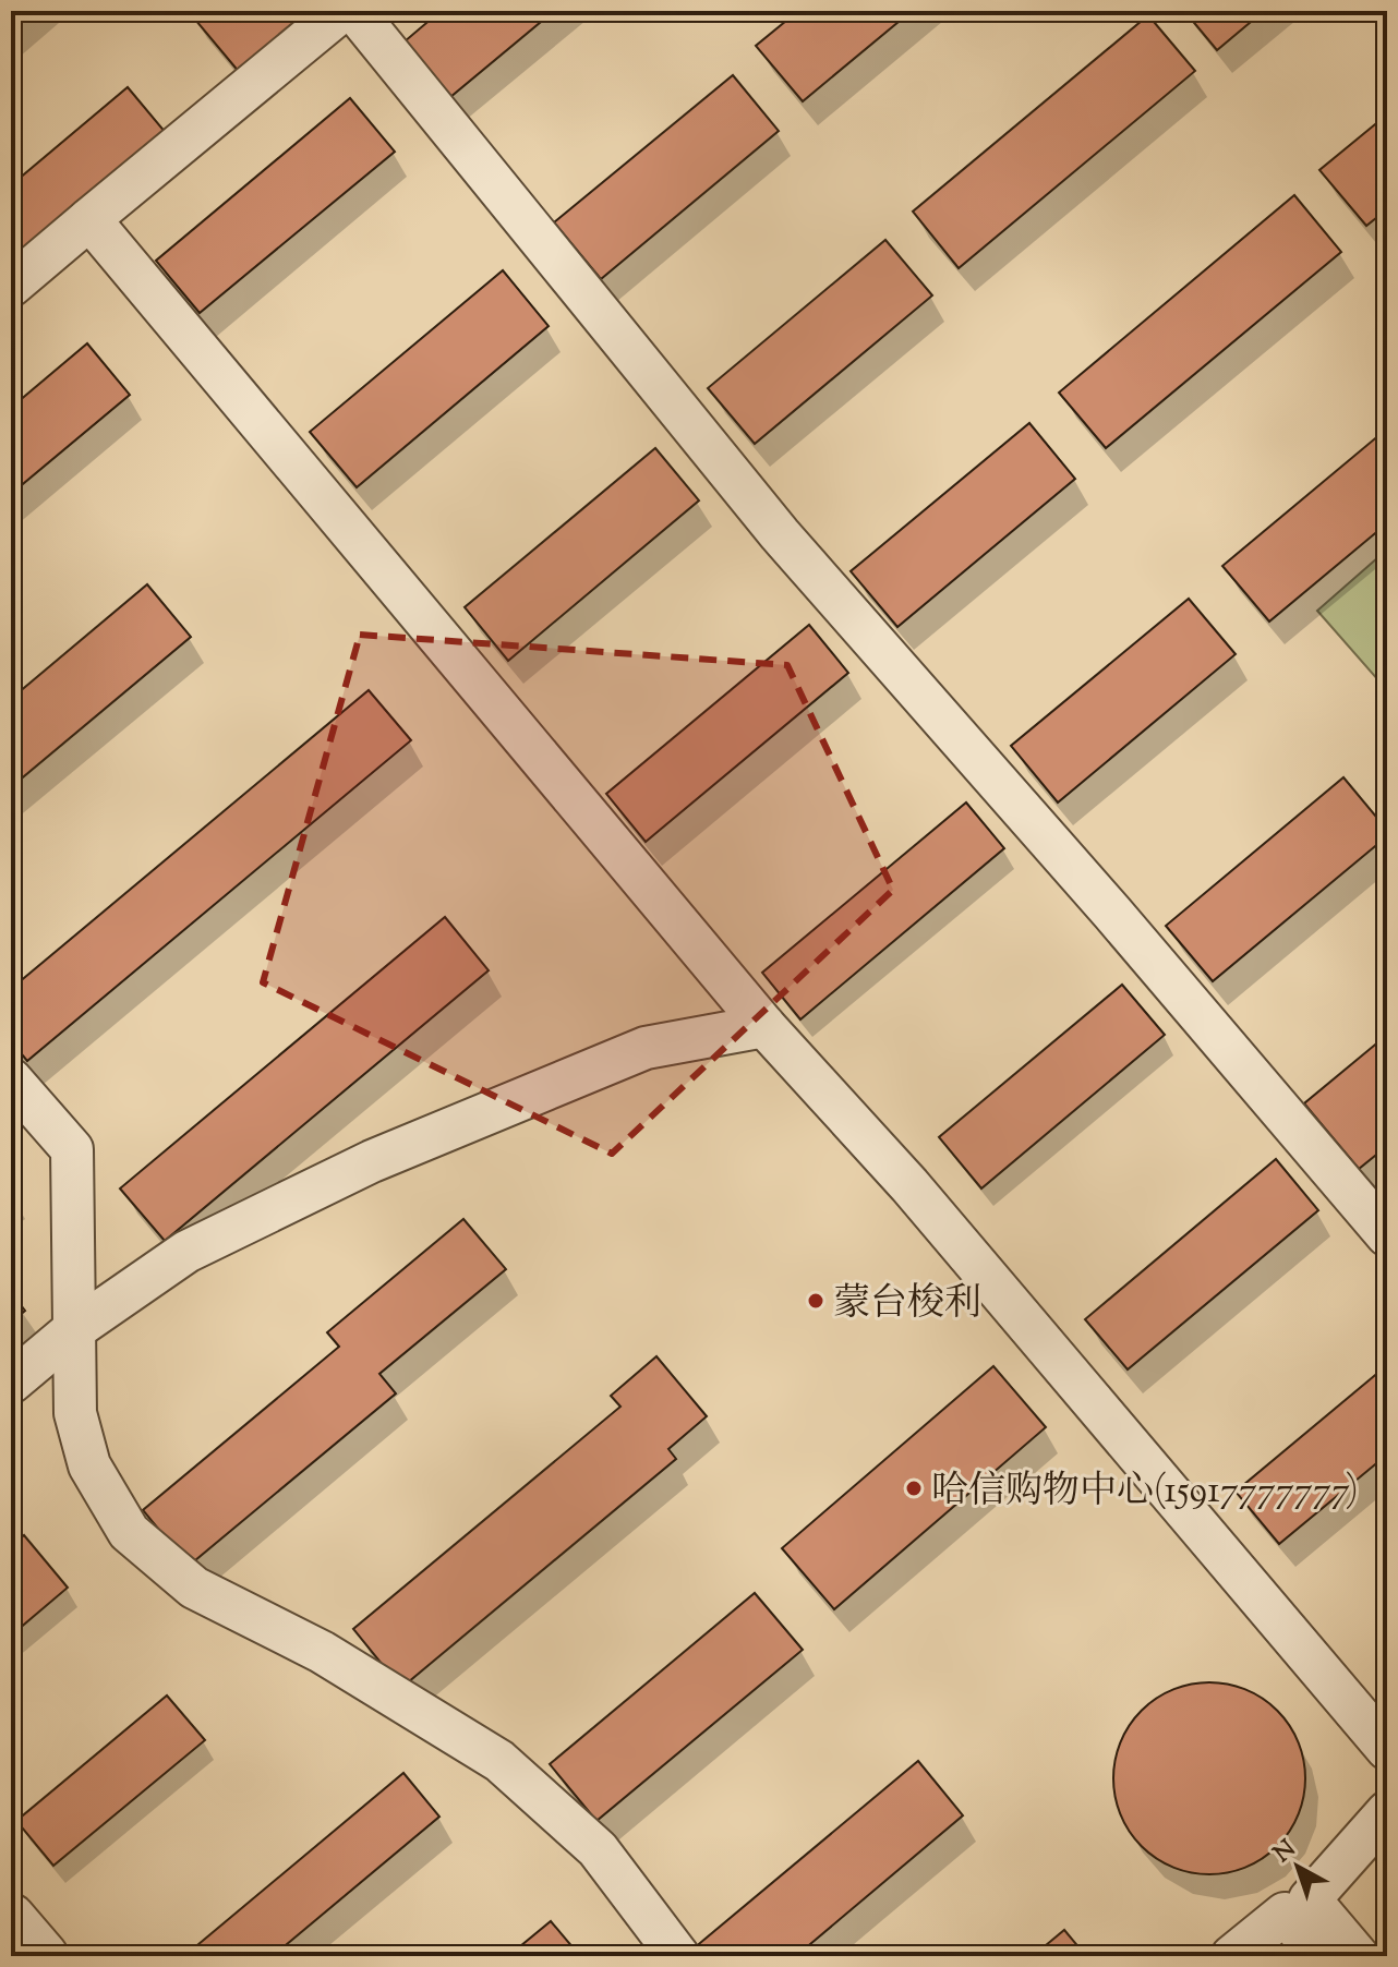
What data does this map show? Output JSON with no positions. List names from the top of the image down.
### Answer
{
  "places": ["蒙台梭利", "哈信购物中心(15917777777)"],
  "north": "top left"
}
